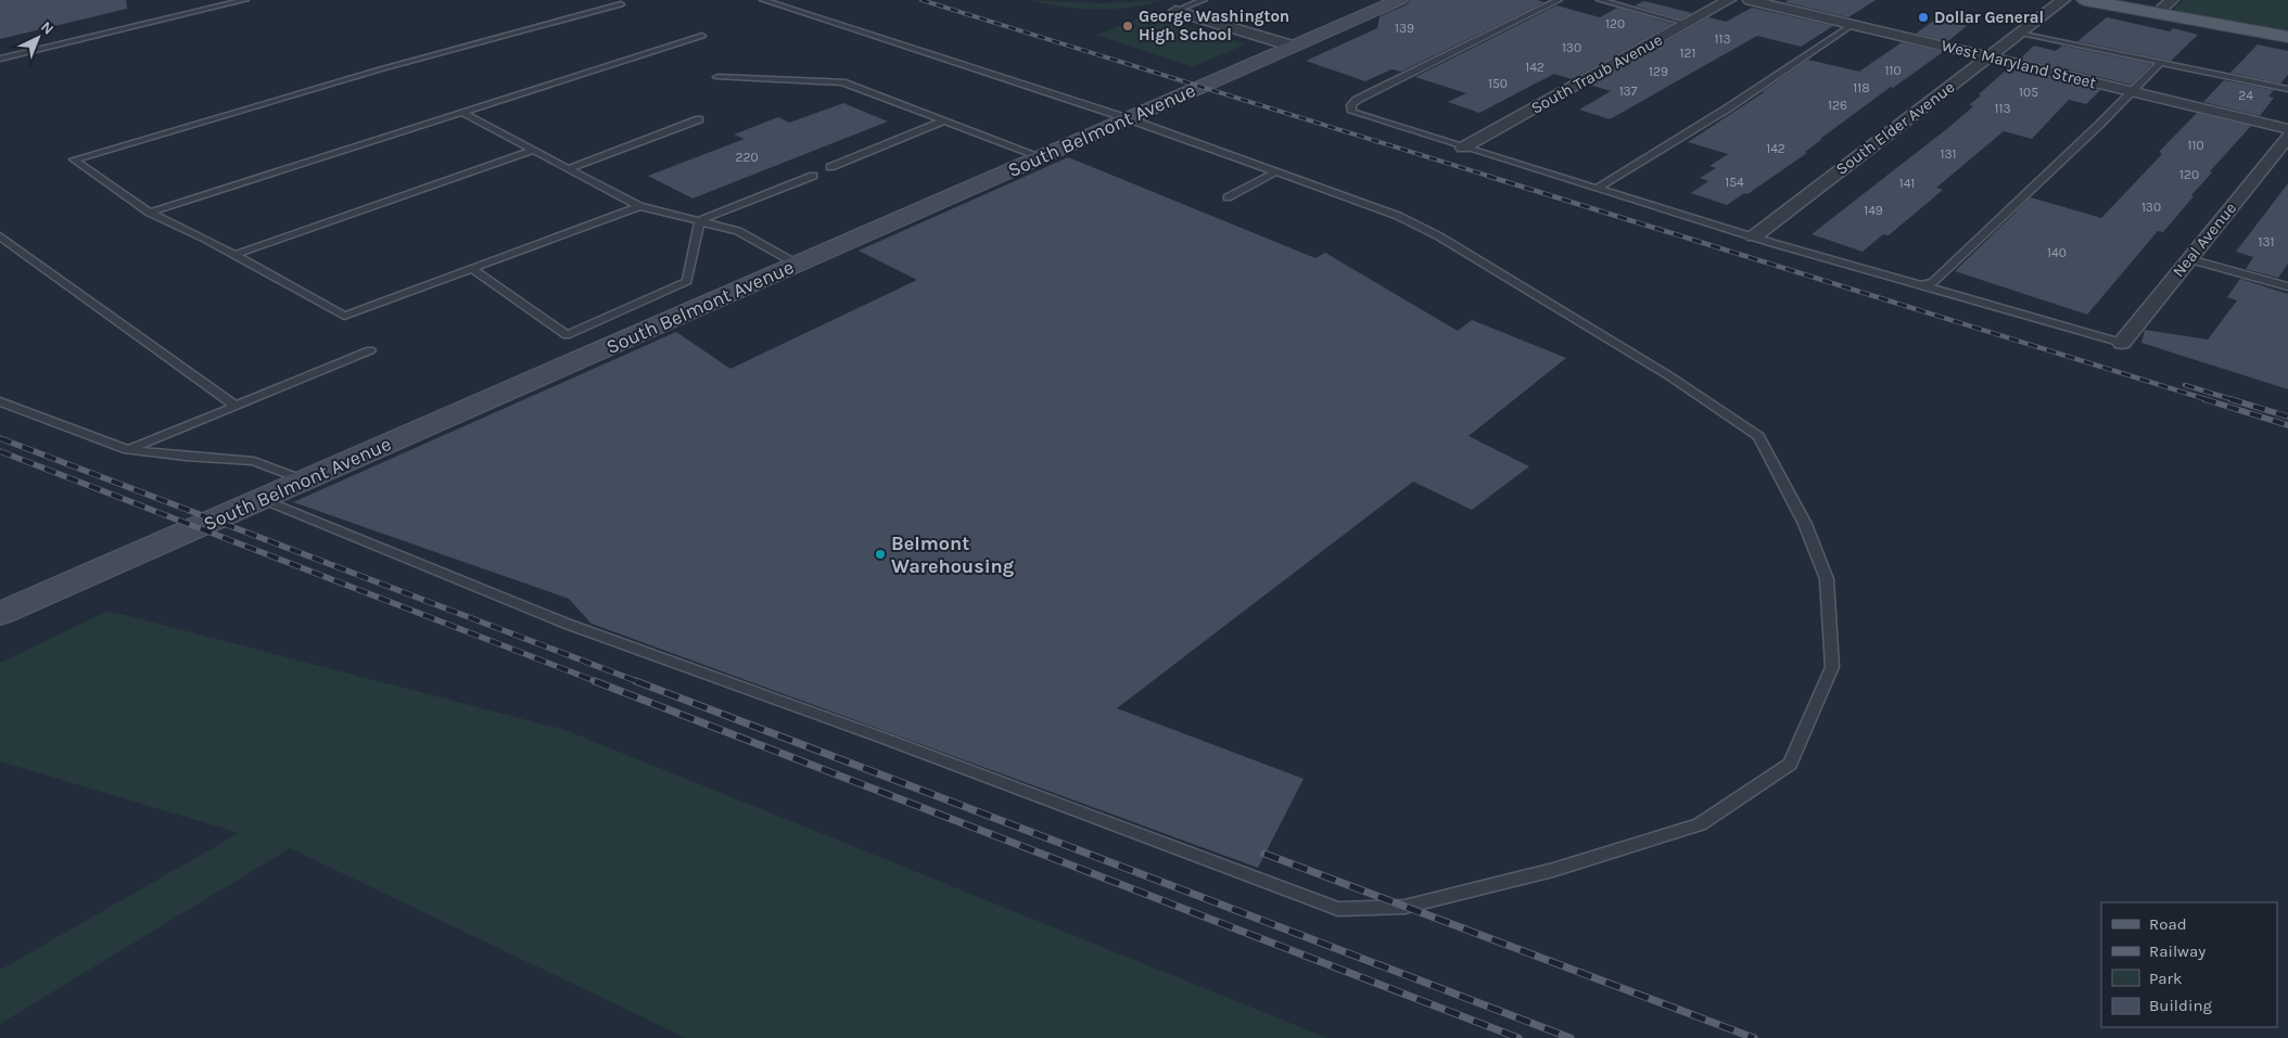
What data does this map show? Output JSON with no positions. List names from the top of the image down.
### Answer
{
  "streets": {
    "main road": ["South Belmont Avenue"],
    "street": [
      "West Maryland Street",
      "South Traub Avenue",
      "South Elder Avenue",
      "Neal Avenue"
    ]
  },
  "crossings": [
    ["West Maryland Street", "South Elder Avenue"]
  ],
  "places": ["Dollar General", "George Washington High School", "Belmont Warehousing"],
  "house_numbers": [
    "120",
    "139",
    "113",
    "130",
    "121",
    "142",
    "110",
    "129",
    "150",
    "118",
    "137",
    "105",
    "24",
    "126",
    "113",
    "110",
    "142",
    "131",
    "220",
    "120",
    "154",
    "141",
    "130",
    "149",
    "131",
    "140"
  ],
  "legend": [
    "Road",
    "Railway",
    "Park",
    "Building"
  ],
  "north": "top right"
}
